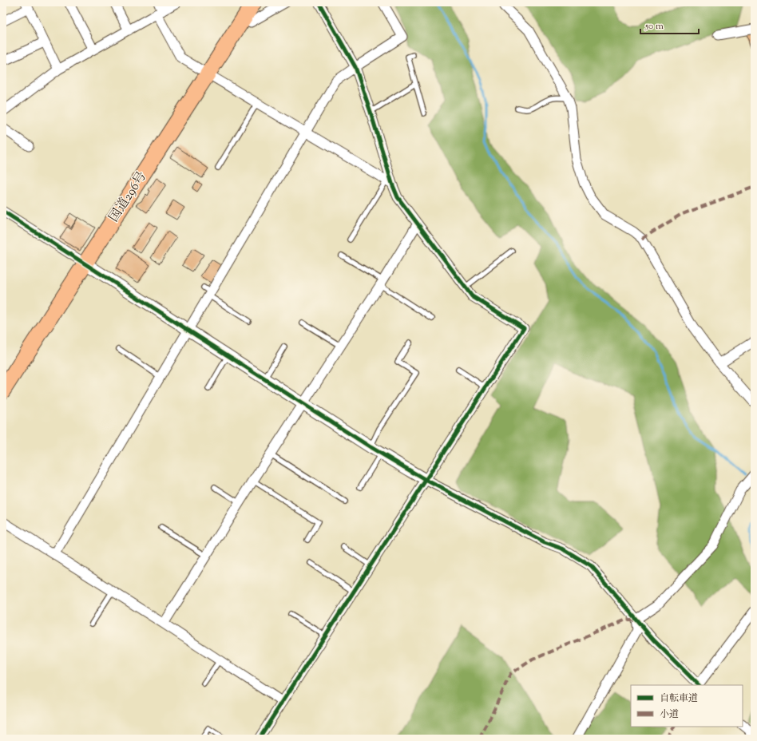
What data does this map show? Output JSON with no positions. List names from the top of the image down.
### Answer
{
  "streets": {
    "highway": ["国道296号"]
  },
  "legend": ["自転車道", "小道"],
  "scale_bar": "50 m"
}
